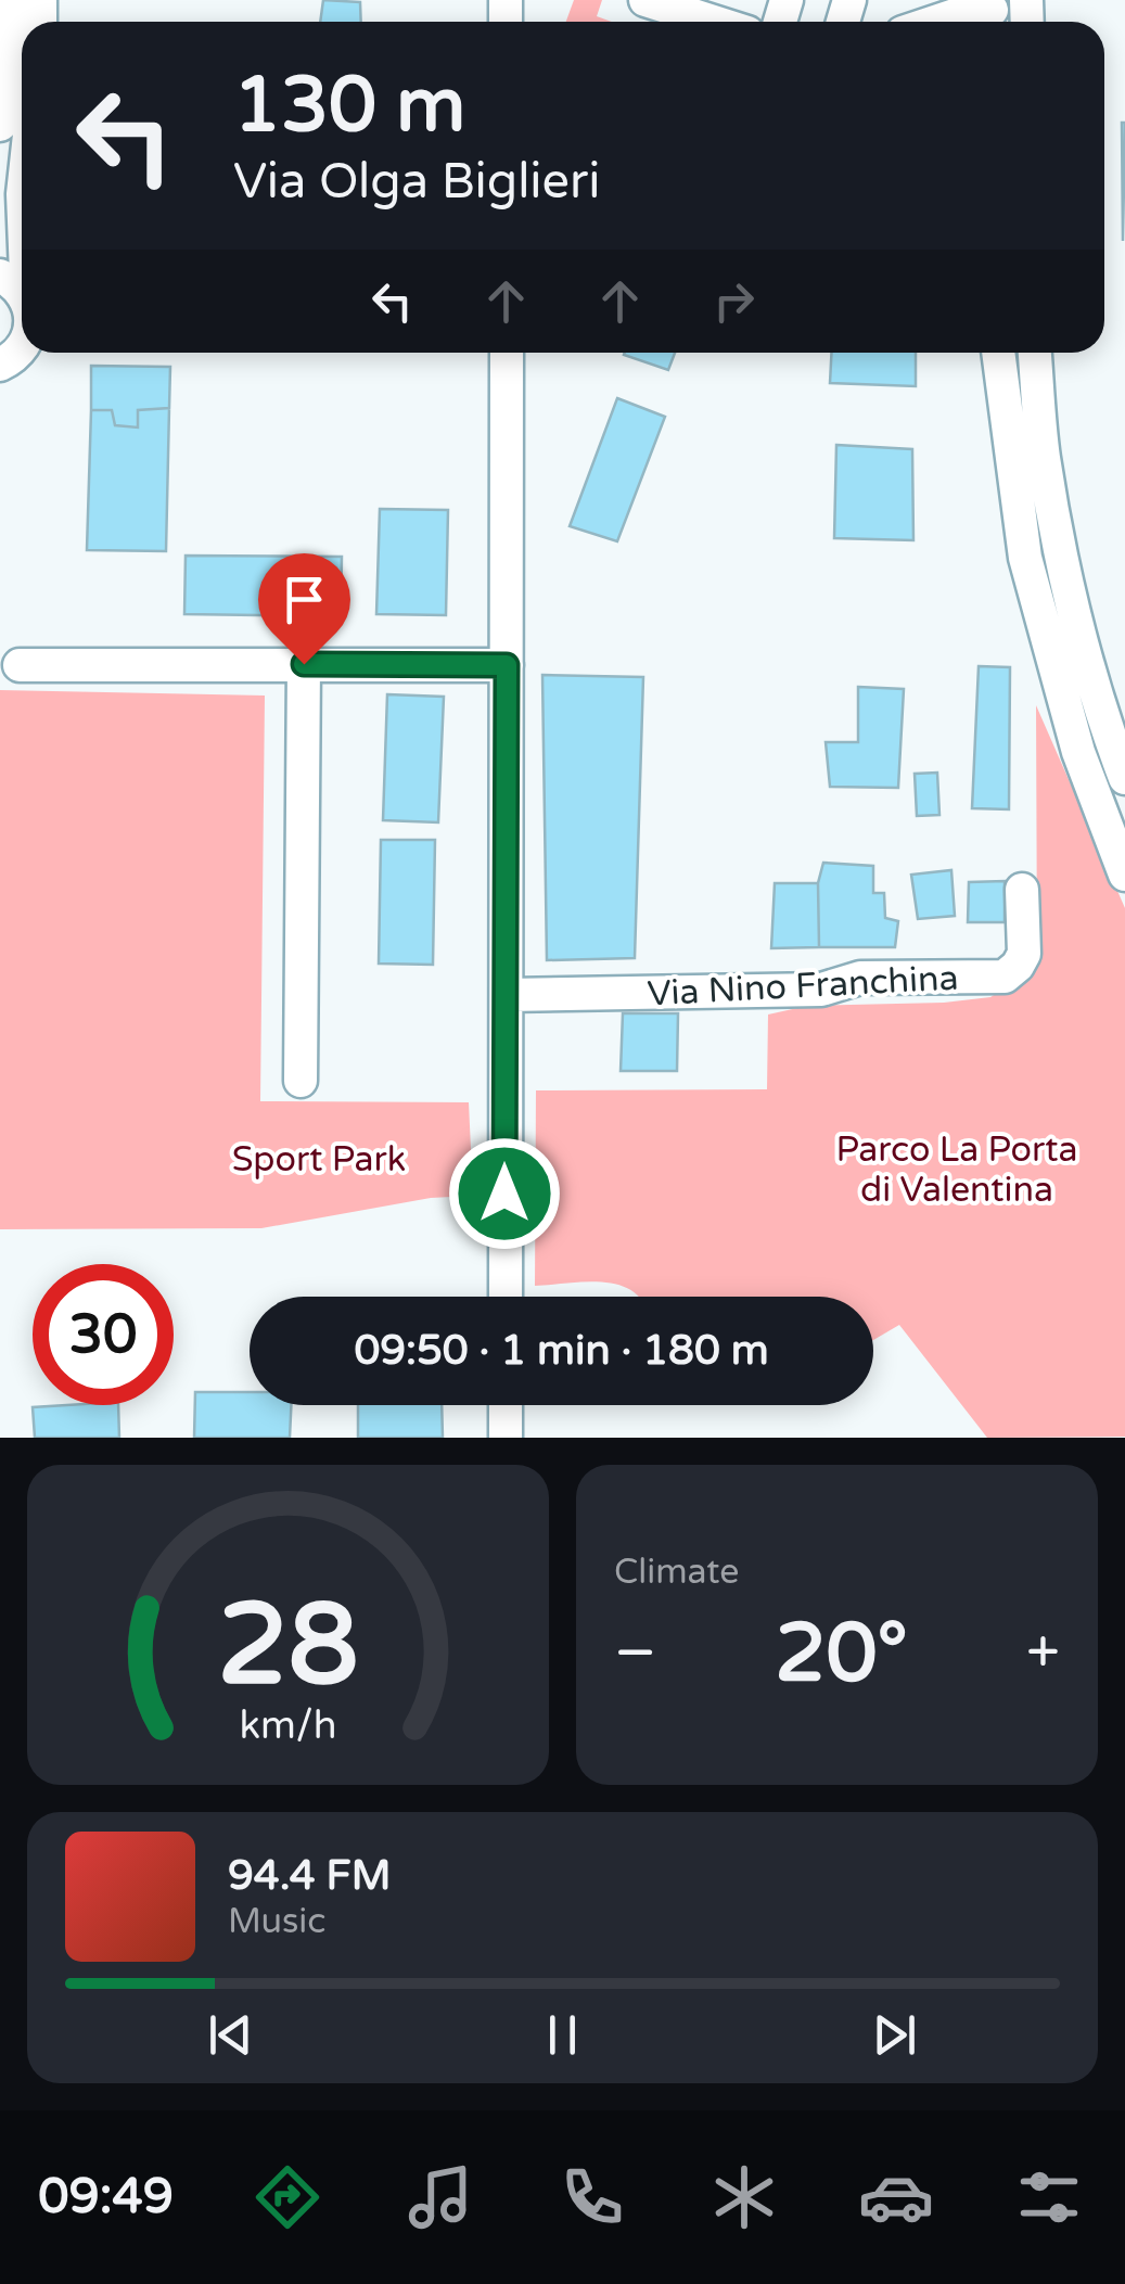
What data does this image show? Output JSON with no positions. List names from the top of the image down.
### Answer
{
  "streets": {
    "street": ["Via Nino Franchina"]
  },
  "parks": ["Parco La Porta di Valentina", "Sport Park"],
  "page": {
    "turn": ["130 m", "Via Olga Biglieri"],
    "limit": "30",
    "trip": "09:50 · 1 min · 180 m",
    "tile": "Climate",
    "heat": ["−", "20°", "+"],
    "song": ["94.4 FM", "Music"],
    "tabs": "09:49",
    "gauge": ["28", "km/h"]
  }
}
